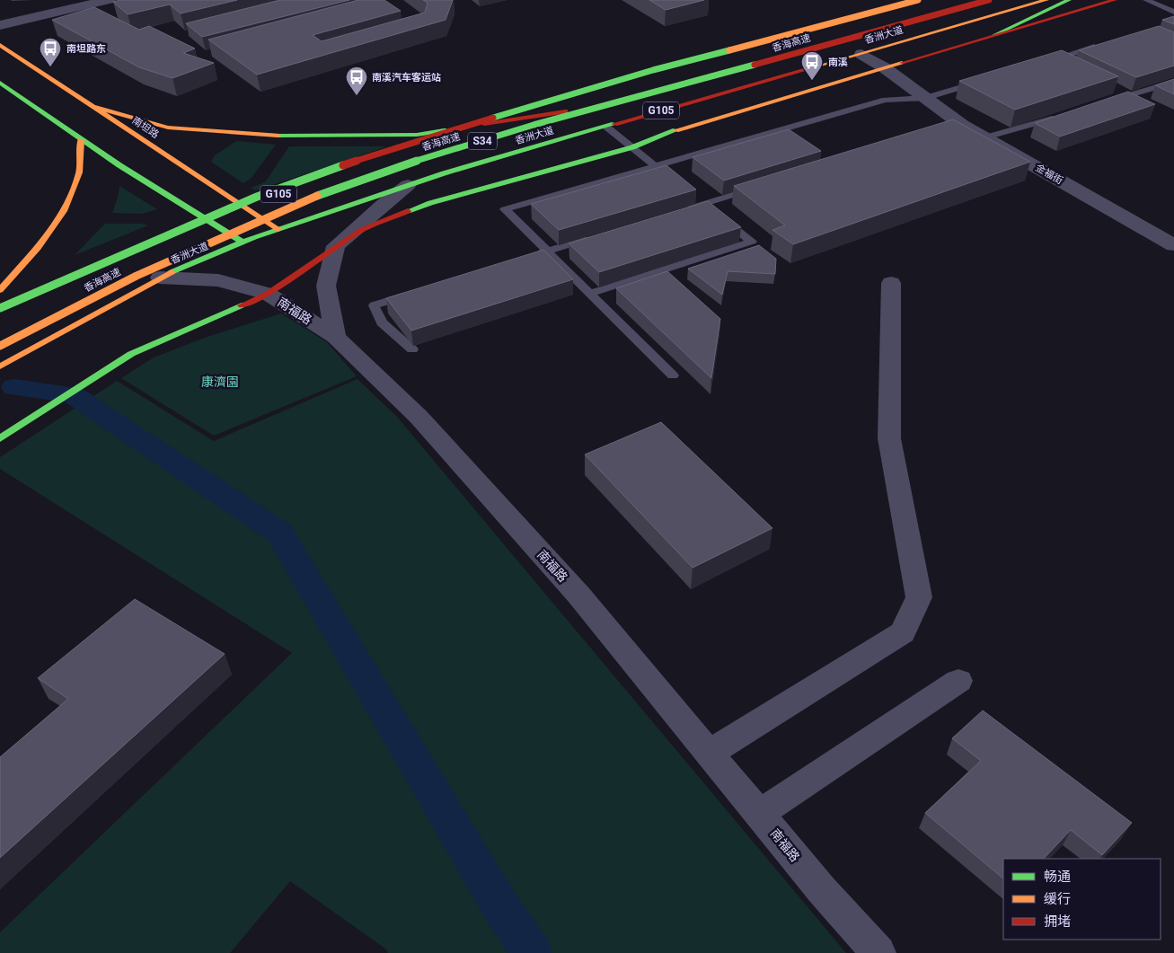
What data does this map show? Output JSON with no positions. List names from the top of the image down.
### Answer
{
  "streets": {
    "main road": [
      "香洲大道",
      "香海高速",
      "G105",
      "南坦路",
      "S34"
    ],
    "street": ["金福街", "南福路"]
  },
  "crossings": [
    ["香洲大道", "南坦路"],
    ["香洲大道", "金福街"],
    ["香洲大道", "南福路"]
  ],
  "parks": ["康濟園"],
  "places": {
    "bus stop": ["南坦路东", "南溪", "南溪汽车客运站"]
  },
  "legend": ["畅通", "缓行", "拥堵"]
}
